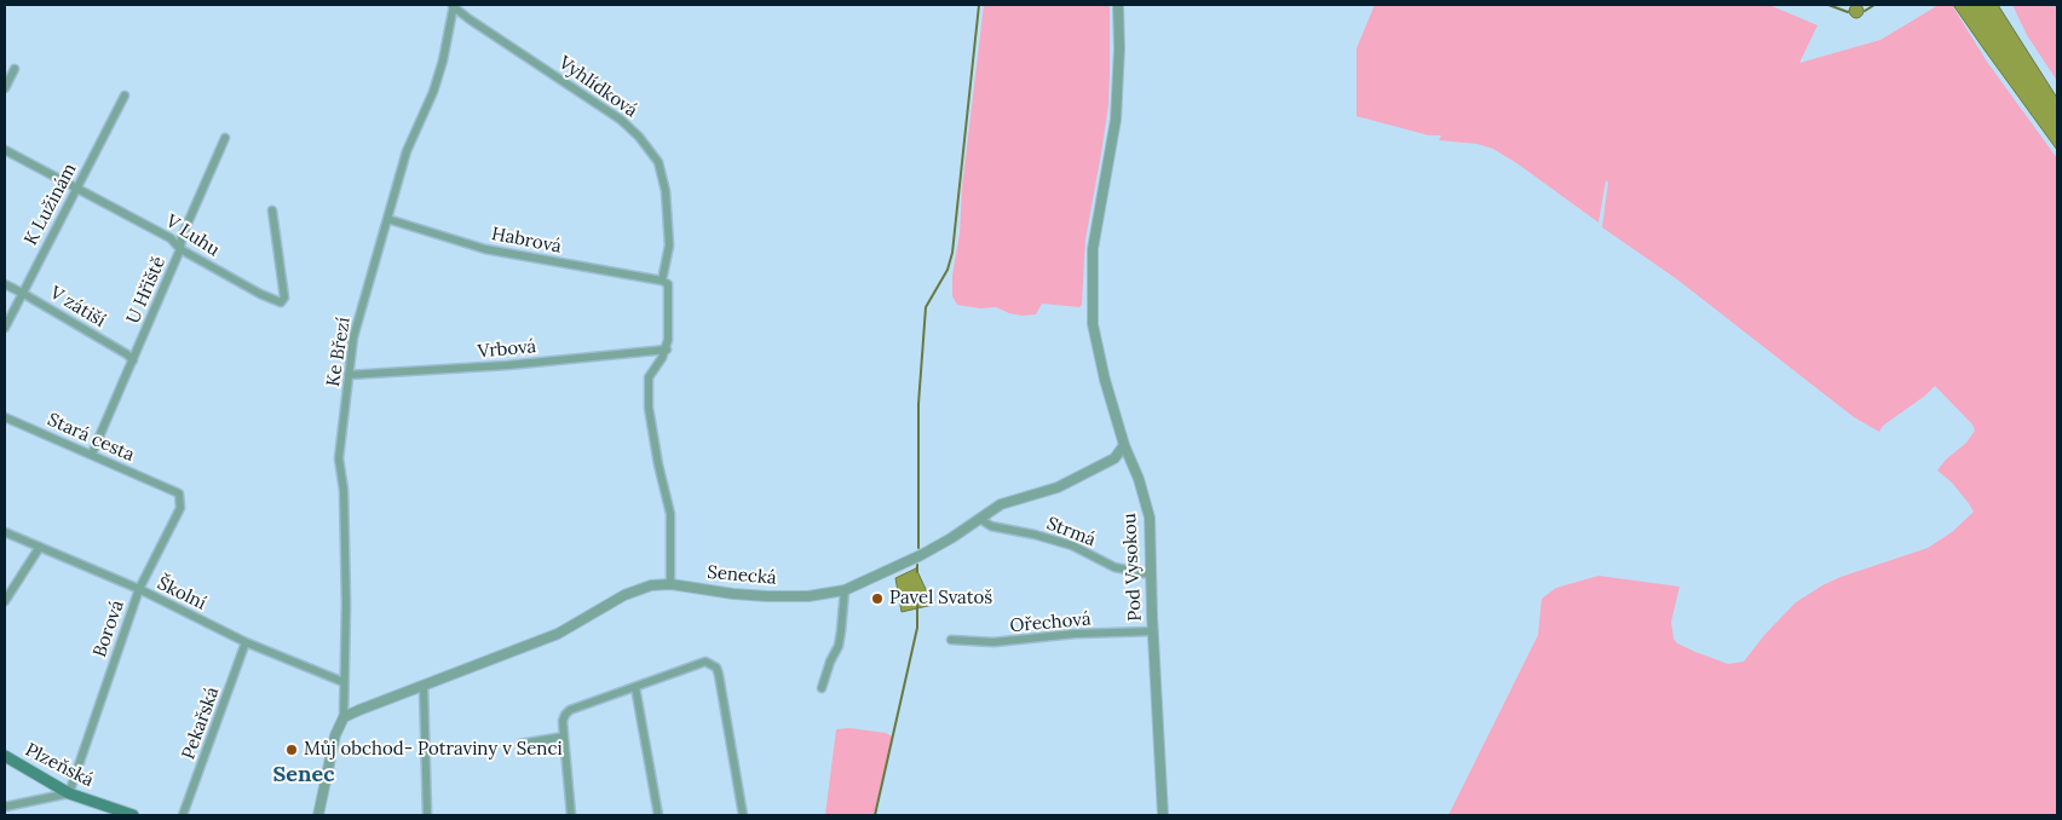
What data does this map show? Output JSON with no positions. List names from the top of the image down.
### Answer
{
  "streets": {
    "main road": ["Plzeňská"],
    "street": [
      "Vyhlídková",
      "K Lužinám",
      "V Luhu",
      "Habrová",
      "U Hřiště",
      "V zátiší",
      "Vrbová",
      "Ke Březí",
      "Stará cesta",
      "Strmá",
      "Pod Vysokou",
      "Senecká",
      "Školní",
      "Ořechová",
      "Borová",
      "Pekařská"
    ]
  },
  "crossings": [
    ["Vyhlídková", "Habrová"],
    ["Vyhlídková", "Vrbová"],
    ["Vyhlídková", "Ke Březí"],
    ["K Lužinám", "V Luhu"],
    ["K Lužinám", "V zátiší"],
    ["V Luhu", "U Hřiště"],
    ["Habrová", "Ke Březí"],
    ["U Hřiště", "V zátiší"],
    ["U Hřiště", "Stará cesta"],
    ["Vrbová", "Ke Březí"],
    ["Ke Březí", "Senecká"],
    ["Ke Březí", "Školní"],
    ["Stará cesta", "Borová"],
    ["Strmá", "Pod Vysokou"],
    ["Strmá", "Senecká"],
    ["Pod Vysokou", "Senecká"],
    ["Pod Vysokou", "Ořechová"],
    ["Školní", "Borová"],
    ["Školní", "Pekařská"],
    ["Borová", "Plzeňská"]
  ],
  "districts": ["Senec"],
  "places": ["Pavel Svatoš", "Můj obchod- Potraviny v Senci"]
}
